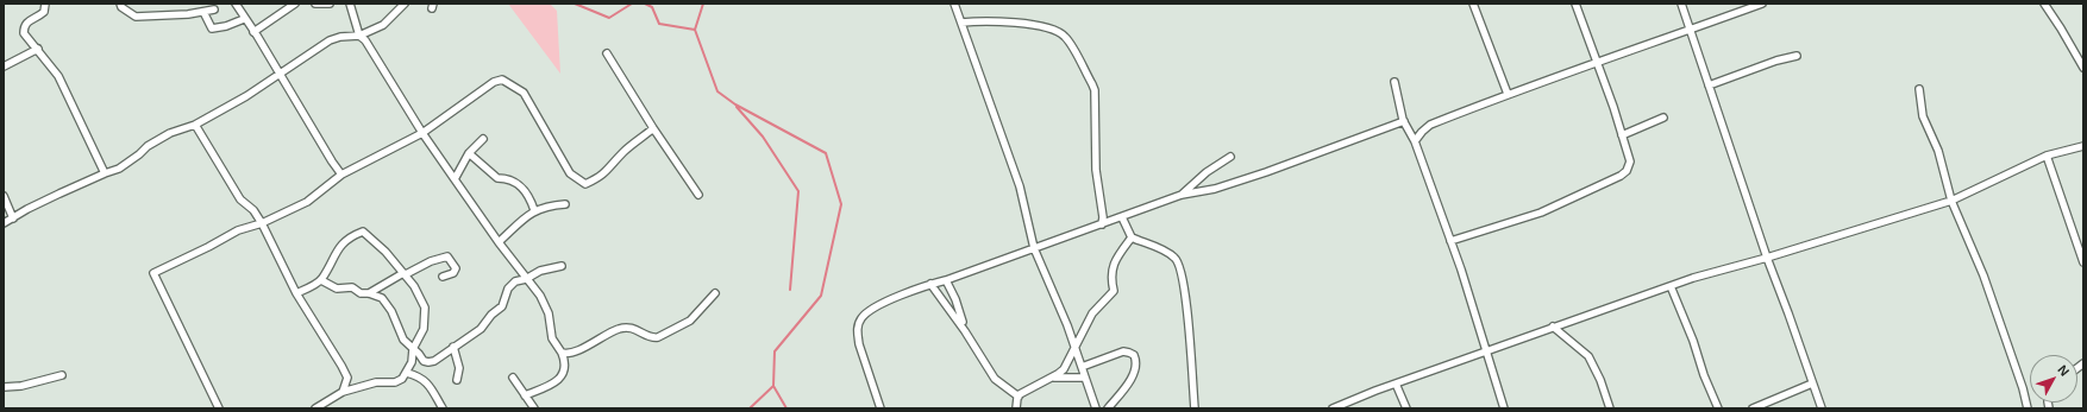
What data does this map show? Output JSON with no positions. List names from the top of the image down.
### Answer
{
  "north": "top right"
}
